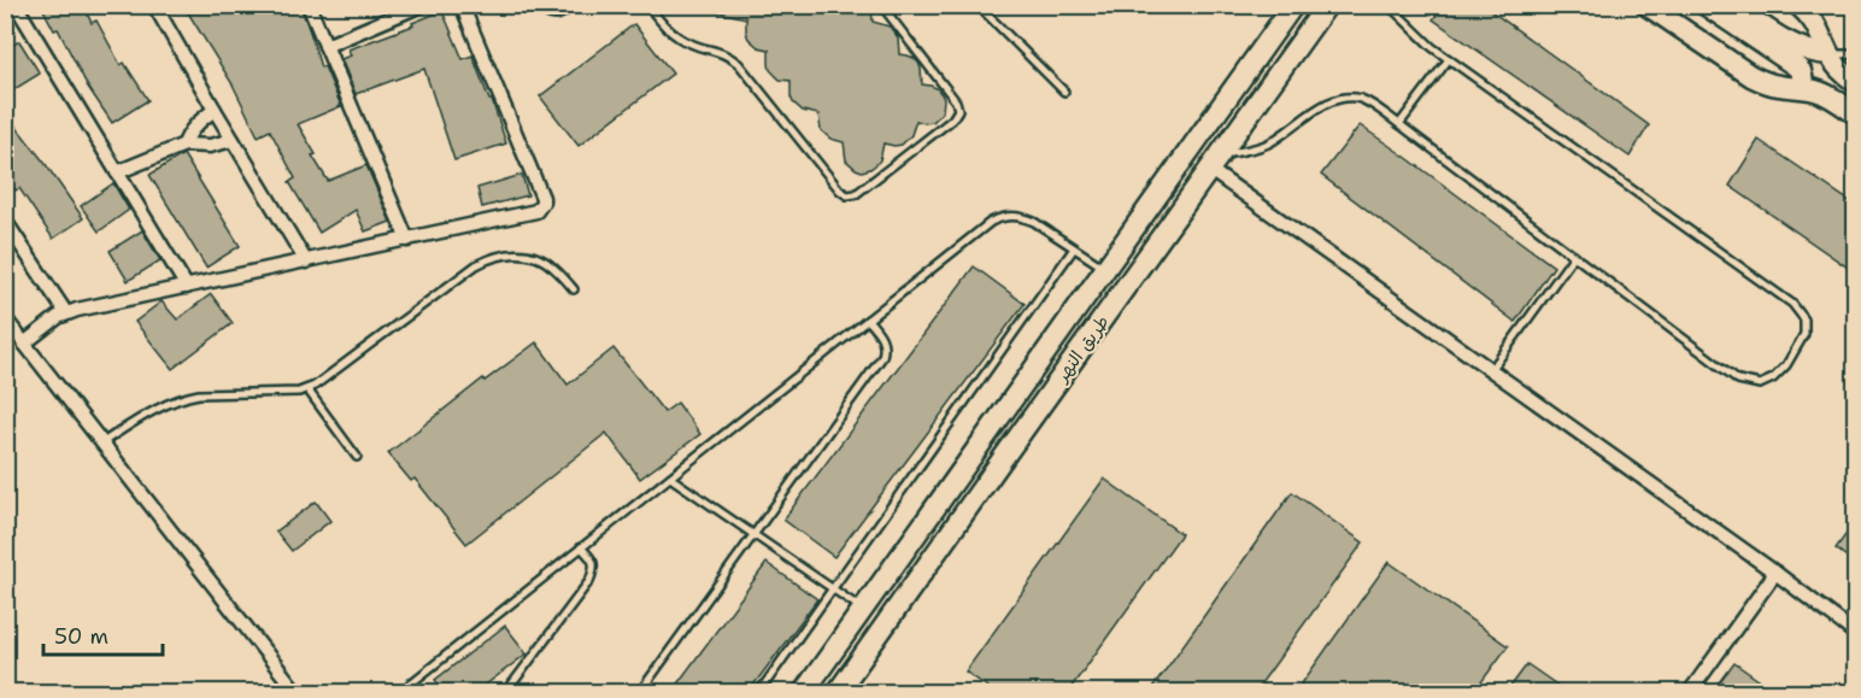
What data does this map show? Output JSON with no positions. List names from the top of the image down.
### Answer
{
  "streets": {
    "main road": ["طريق النهر"]
  },
  "scale_bar": "50 m"
}
